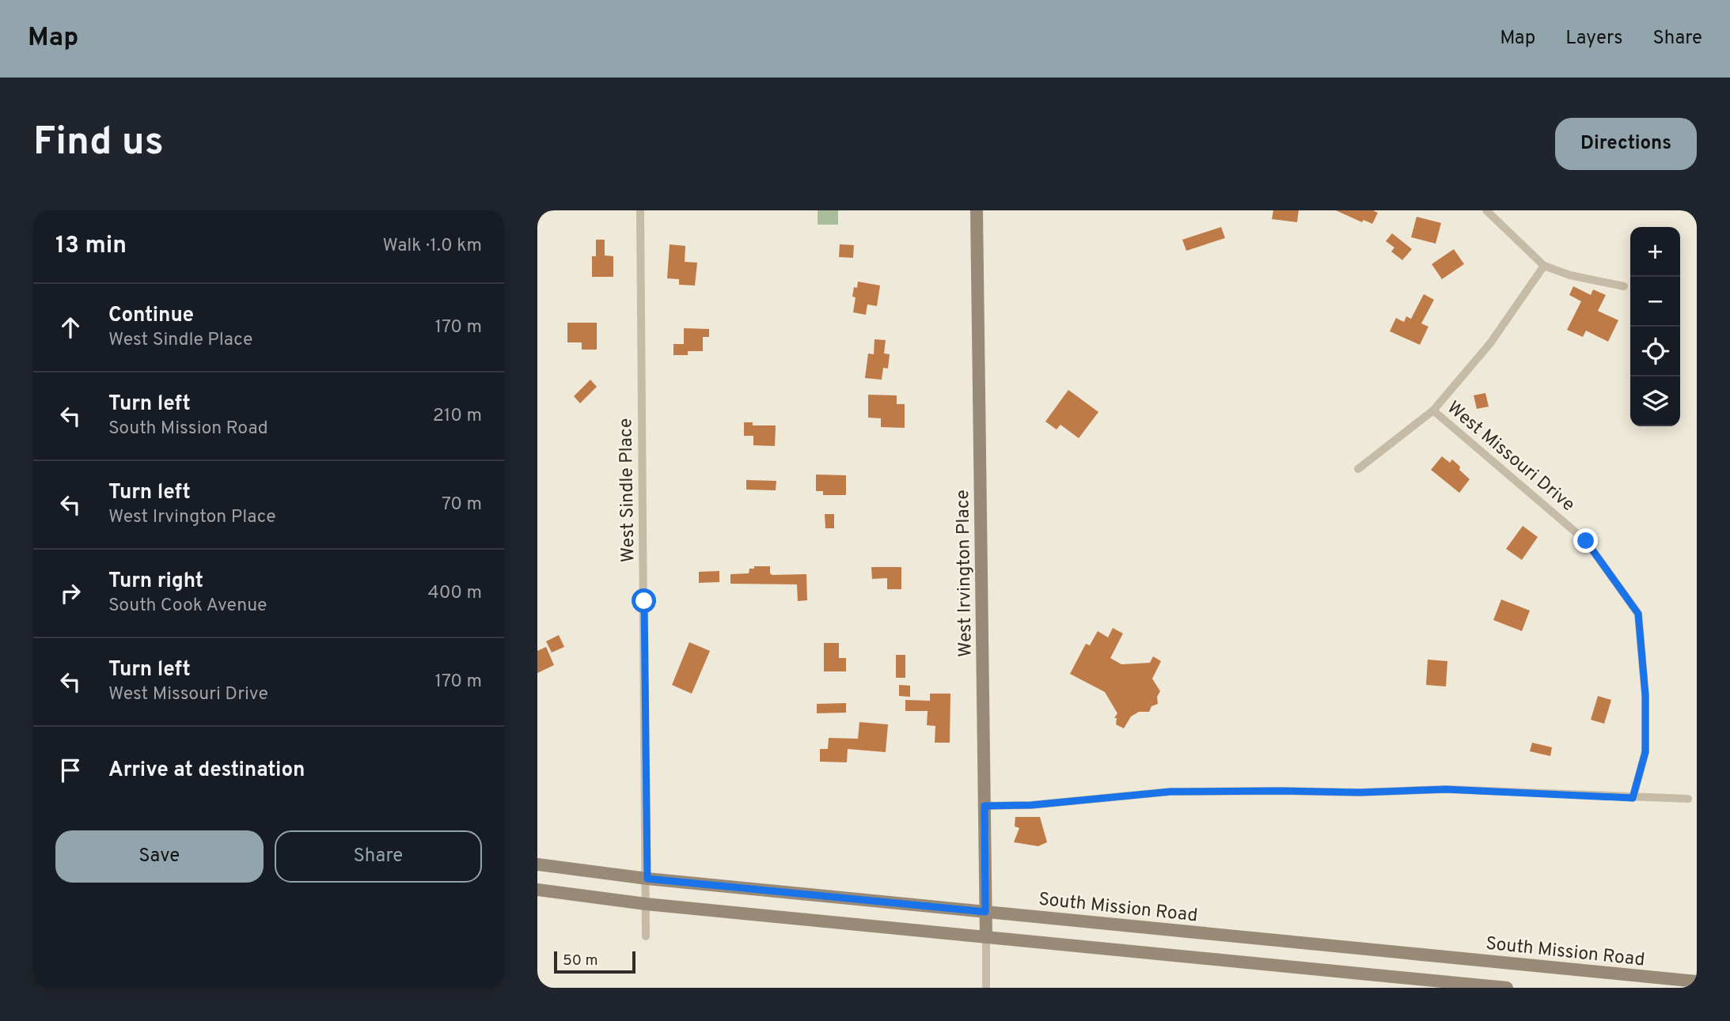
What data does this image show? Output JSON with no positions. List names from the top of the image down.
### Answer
{
  "streets": {
    "main road": ["West Irvington Place", "South Mission Road"],
    "street": ["West Missouri Drive", "West Sindle Place"]
  },
  "crossings": [
    ["West Sindle Place", "South Mission Road"],
    ["West Irvington Place", "South Mission Road"]
  ],
  "scale_bar": "50 m",
  "page": {
    "header": "Map",
    "nav": ["Map", "Layers", "Share"],
    "buttons": [
      "Directions",
      ["Save", "Share"]
    ],
    "title": "Find us",
    "heading": ["13 min", "Walk · 1.0 km"],
    "map_buttons": ["+", "−"],
    "list": [
      ["Continue", "West Sindle Place", "170 m"],
      ["Turn left", "South Mission Road", "210 m"],
      ["Turn left", "West Irvington Place", "70 m"],
      ["Turn right", "South Cook Avenue", "400 m"],
      ["Turn left", "West Missouri Drive", "170 m"],
      "Arrive at destination"
    ],
    "scale": "50 m"
  }
}
